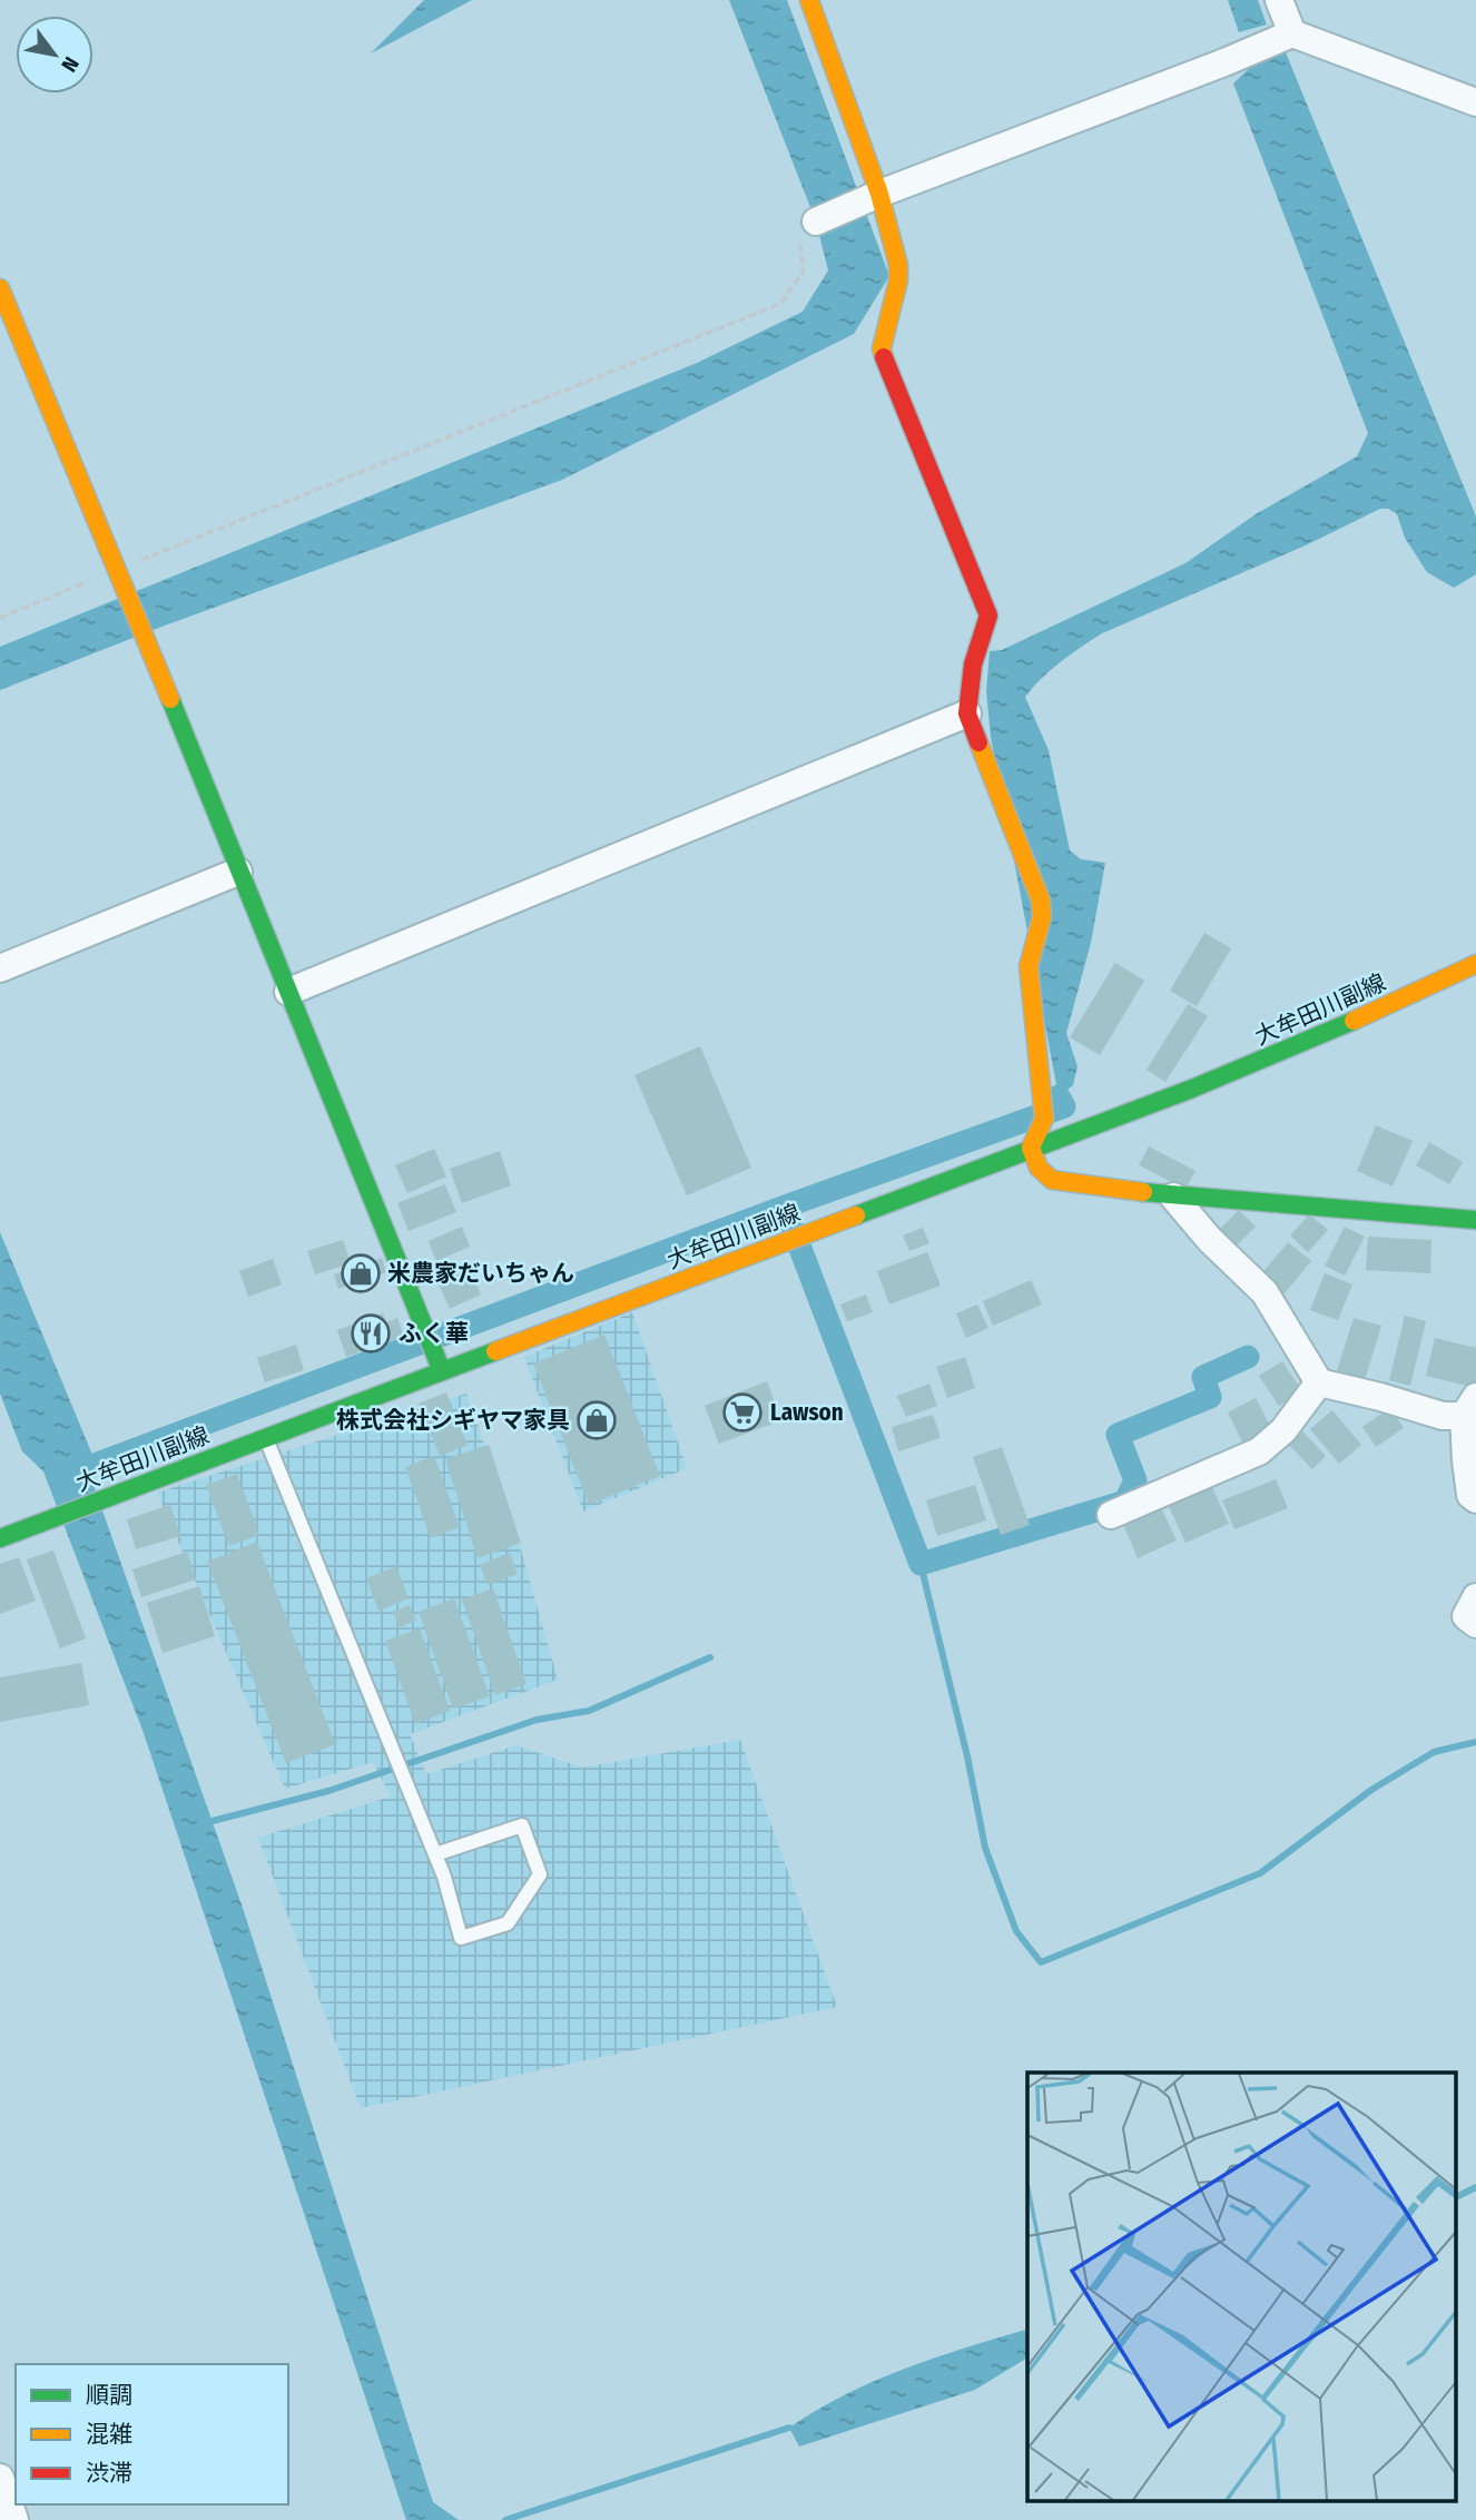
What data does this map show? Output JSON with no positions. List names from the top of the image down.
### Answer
{
  "streets": {
    "street": ["大牟田川副線"]
  },
  "places": {
    "shop": ["米農家だいちゃん", "株式会社シギヤマ家具"],
    "restaurant": ["ふく華"],
    "supermarket": ["Lawson"]
  },
  "legend": ["順調", "混雑", "渋滞"],
  "north": "bottom right"
}
